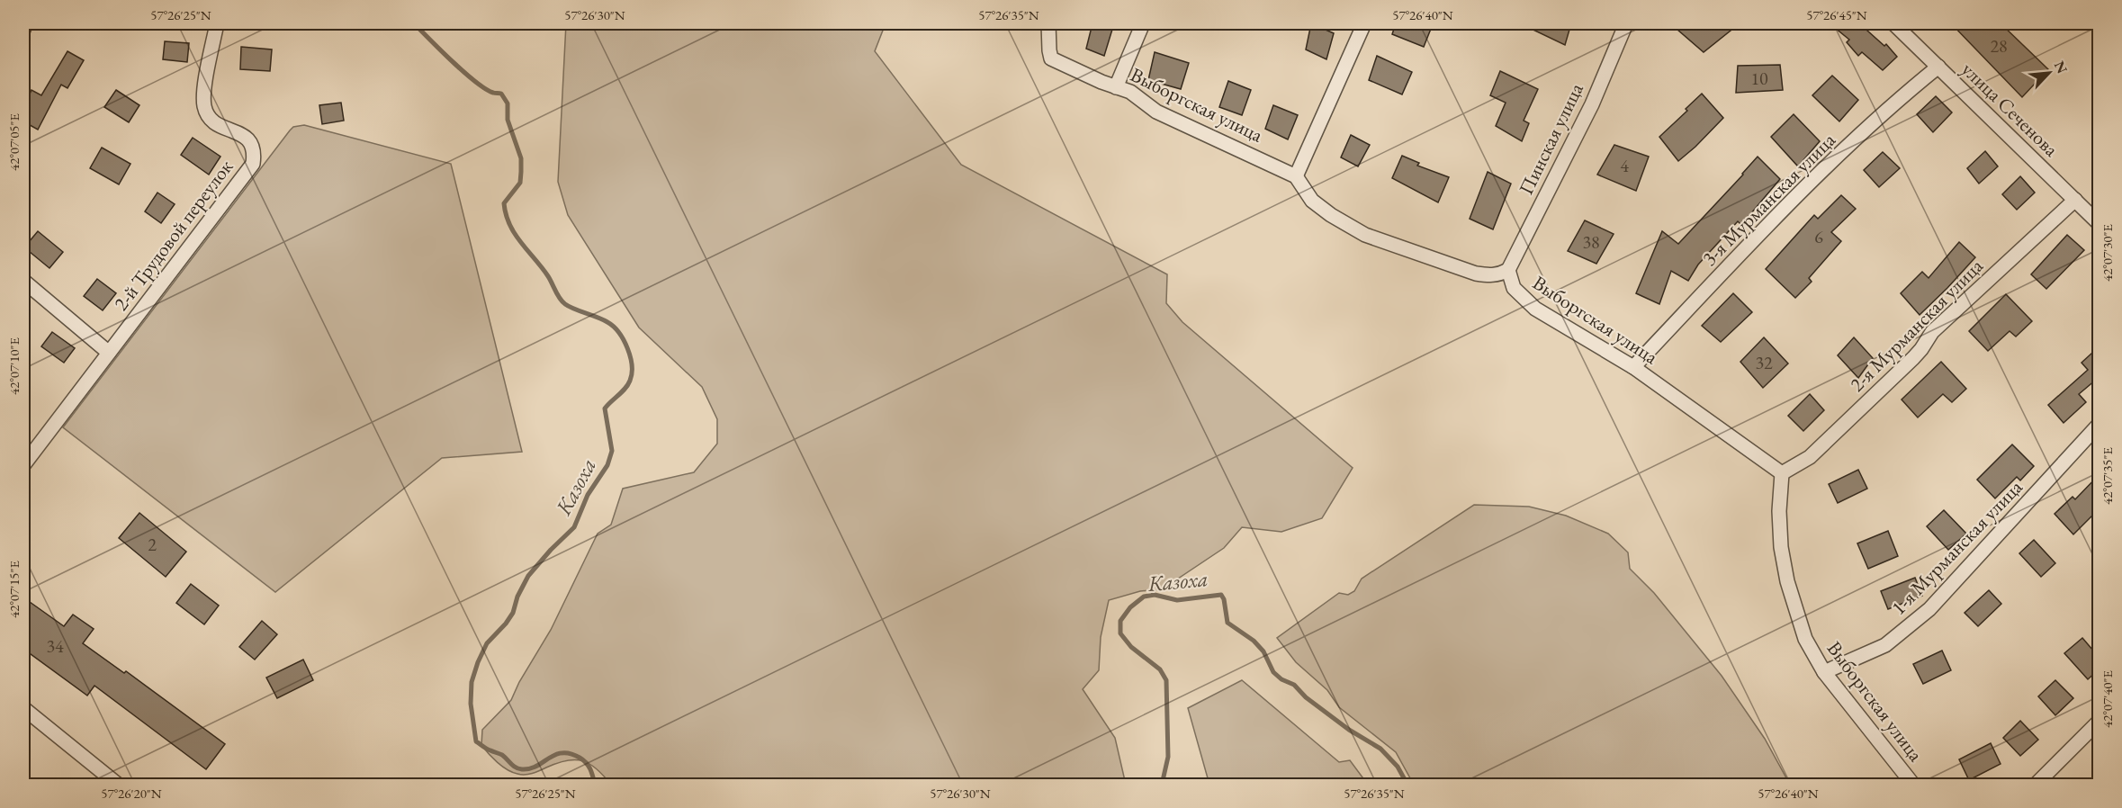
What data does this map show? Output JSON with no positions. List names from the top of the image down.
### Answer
{
  "streets": {
    "street": [
      "Выборгская улица",
      "улица Сеченова",
      "Пинская улица",
      "3-я Мурманская улица",
      "2-й Трудовой переулок",
      "2-я Мурманская улица",
      "1-я Мурманская улица"
    ]
  },
  "crossings": [
    ["Выборгская улица", "Пинская улица"],
    ["Выборгская улица", "3-я Мурманская улица"],
    ["Выборгская улица", "2-я Мурманская улица"],
    ["Выборгская улица", "1-я Мурманская улица"],
    ["улица Сеченова", "3-я Мурманская улица"],
    ["улица Сеченова", "2-я Мурманская улица"]
  ],
  "water": ["Казоха"],
  "house_numbers": [
    "28",
    "10",
    "4",
    "6",
    "38",
    "32",
    "2",
    "34"
  ],
  "north": "top right",
  "coordinates": [
    "57°26'25\"N",
    "57°26'30\"N",
    "57°26'35\"N",
    "57°26'40\"N",
    "57°26'45\"N",
    "42°07'05\"E",
    "42°07'30\"E",
    "42°07'10\"E",
    "42°07'35\"E",
    "42°07'15\"E",
    "42°07'40\"E",
    "57°26'20\"N"
  ]
}
